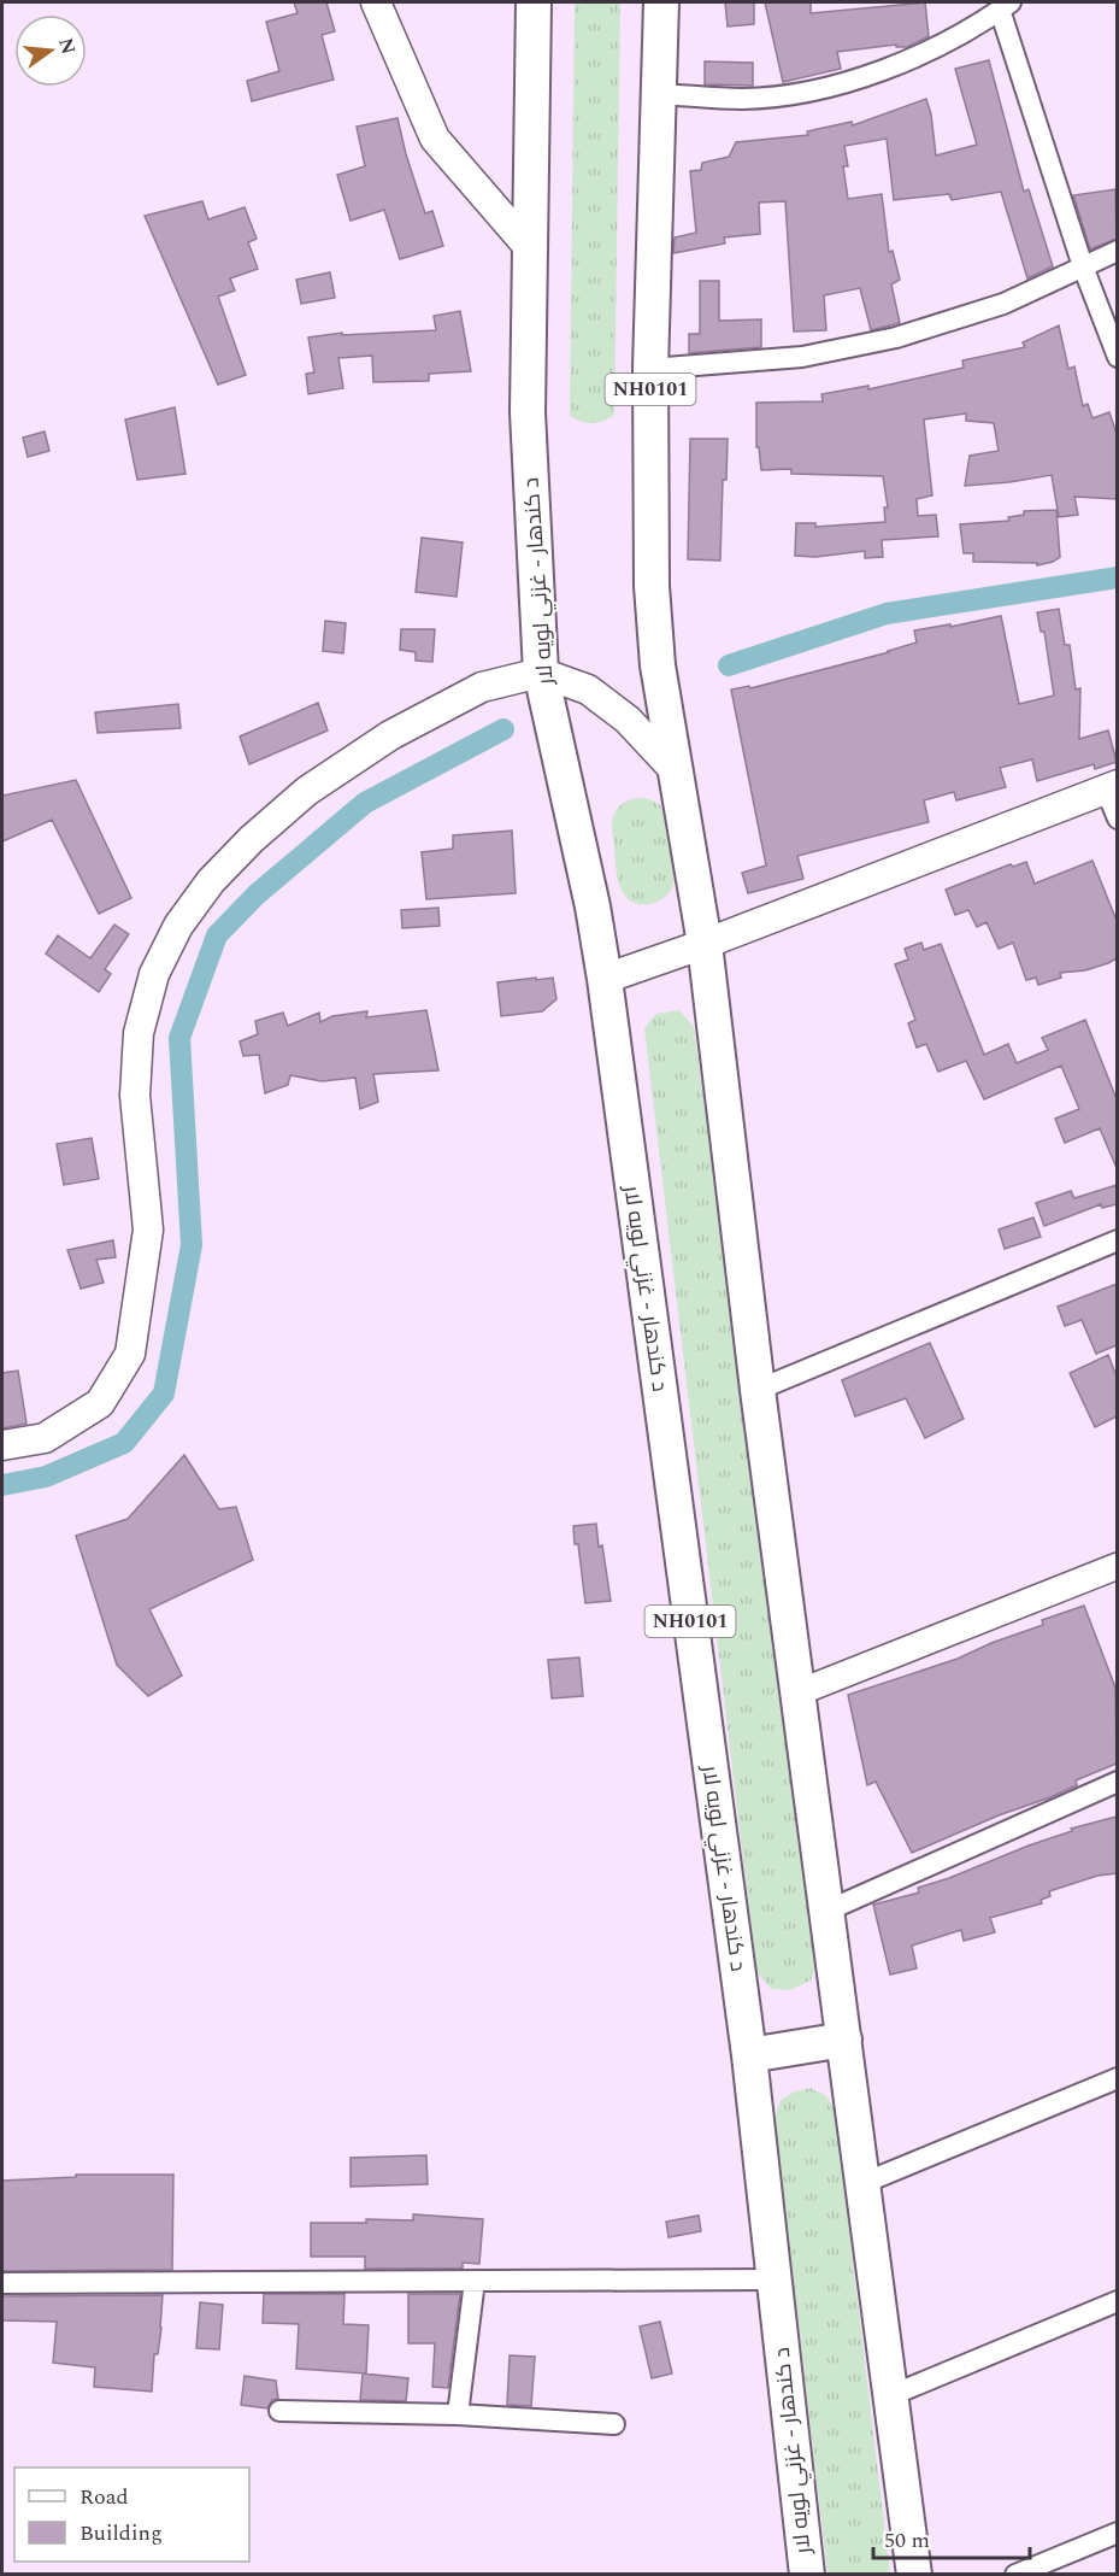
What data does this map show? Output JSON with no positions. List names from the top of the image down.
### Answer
{
  "streets": {
    "highway": ["NH0101", "د کندهار - غزني لويه لار"]
  },
  "legend": ["Road", "Building"],
  "scale_bar": "50 m",
  "north": "right"
}
